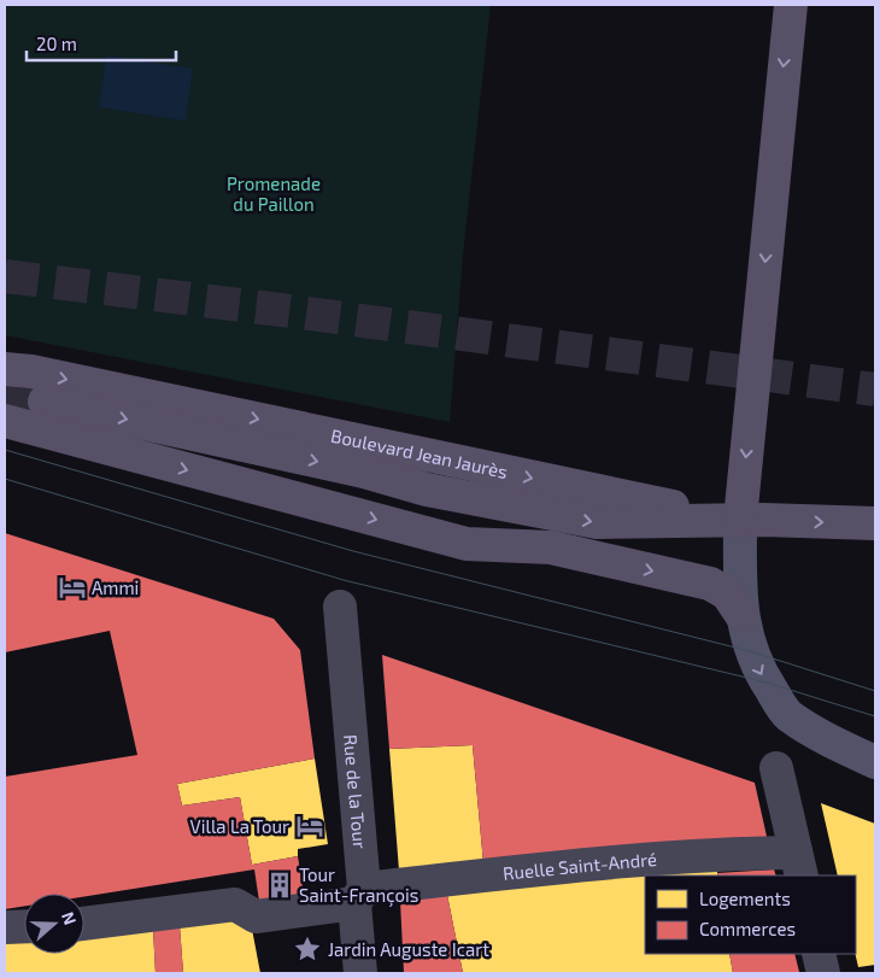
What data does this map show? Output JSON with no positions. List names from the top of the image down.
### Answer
{
  "streets": {
    "main road": ["Boulevard Jean Jaurès"],
    "street": ["Rue de la Tour", "Ruelle Saint-André"]
  },
  "crossings": [
    ["Rue de la Tour", "Ruelle Saint-André"]
  ],
  "parks": ["Promenade du Paillon"],
  "places": {
    "hotel": ["Ammi", "Villa La Tour"],
    "building": ["Tour Saint-François"],
    "place": ["Jardin Auguste Icart"]
  },
  "legend": ["Logements", "Commerces"],
  "scale_bar": "20 m",
  "north": "right"
}
